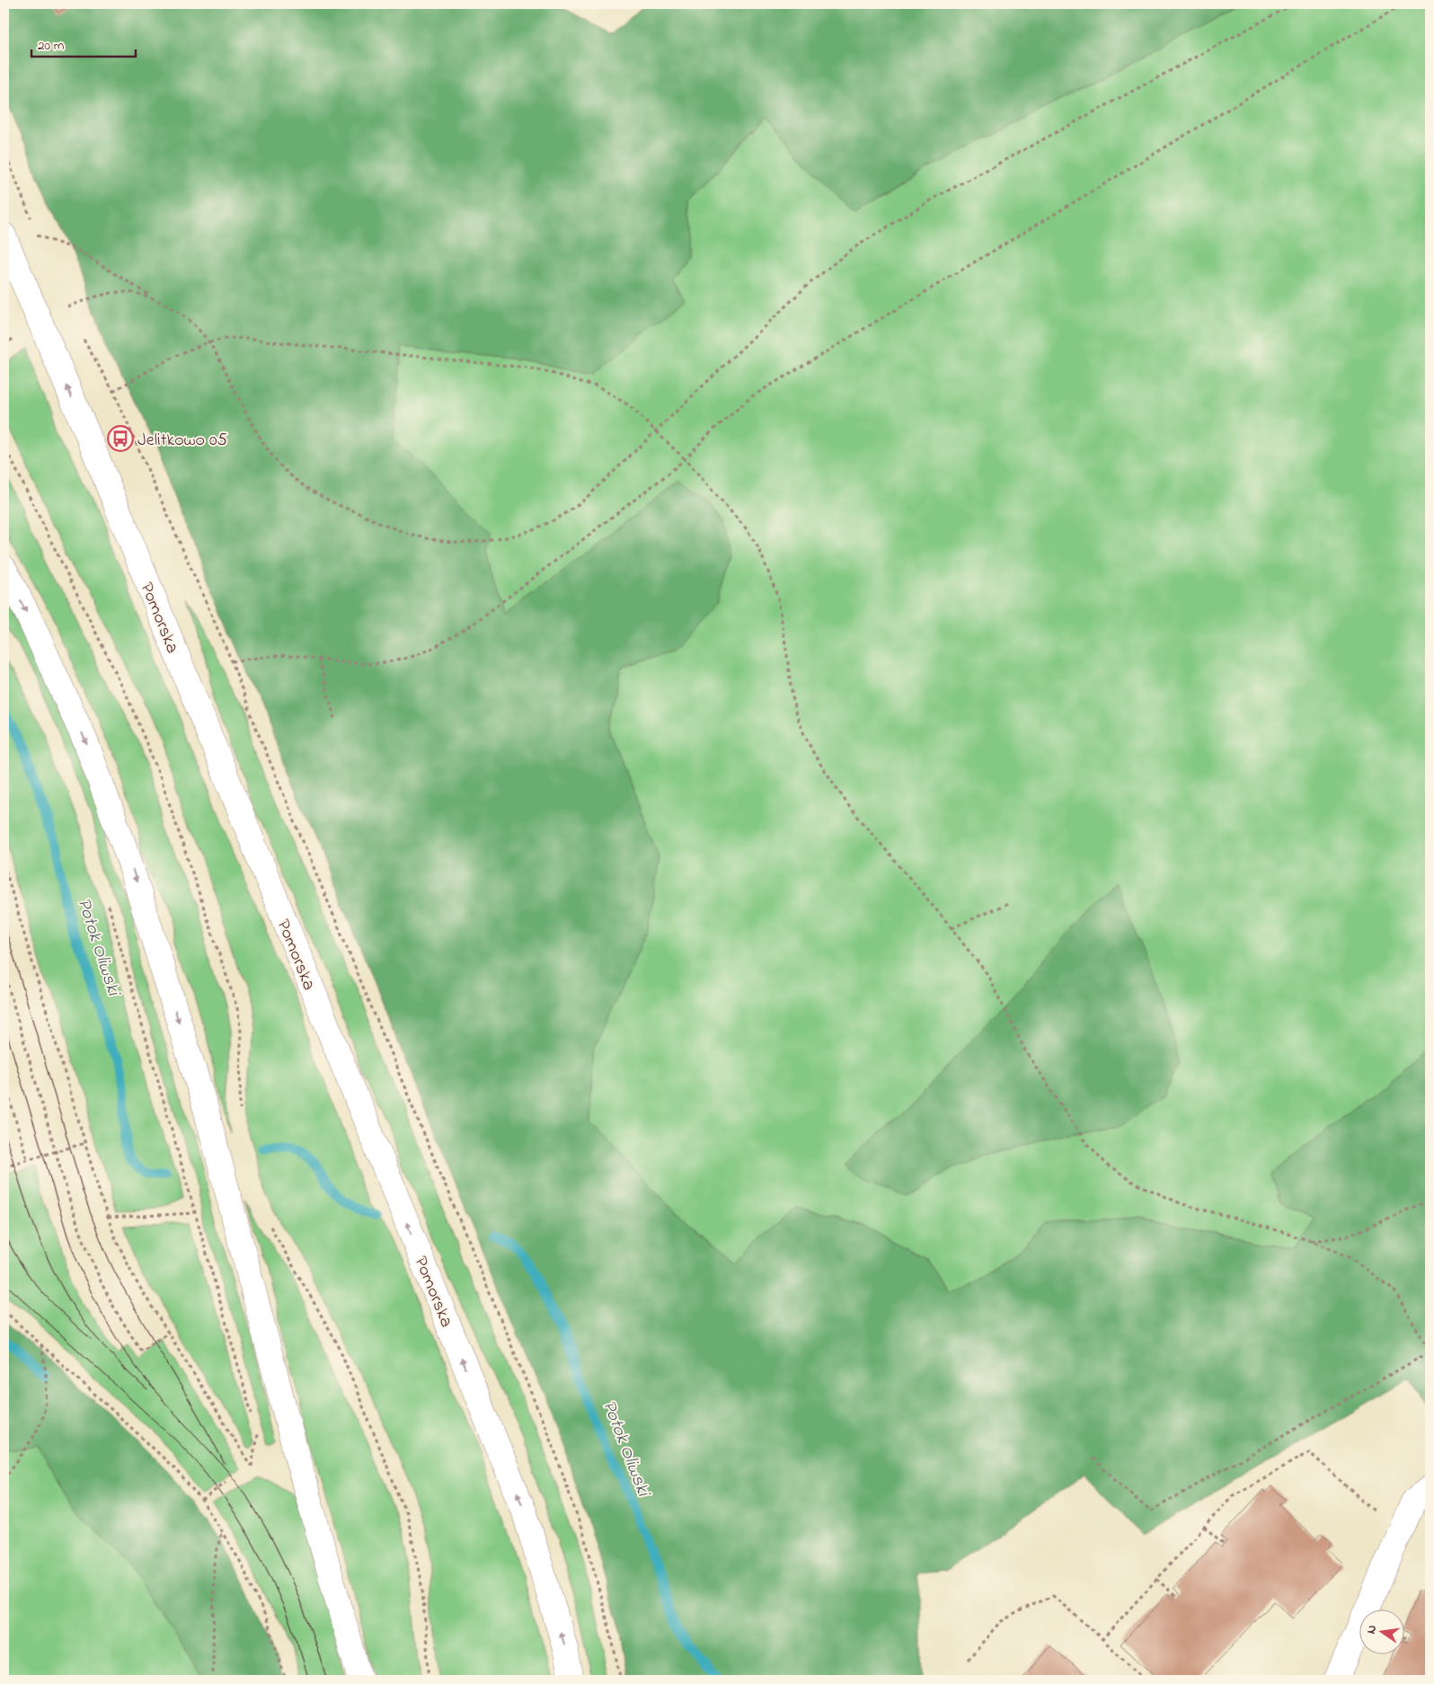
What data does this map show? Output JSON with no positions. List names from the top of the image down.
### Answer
{
  "streets": {
    "street": ["Pomorska"]
  },
  "water": ["Potok Oliwski"],
  "places": {
    "bus stop": ["Jelitkowo 05"]
  },
  "scale_bar": "20 m",
  "north": "left"
}
